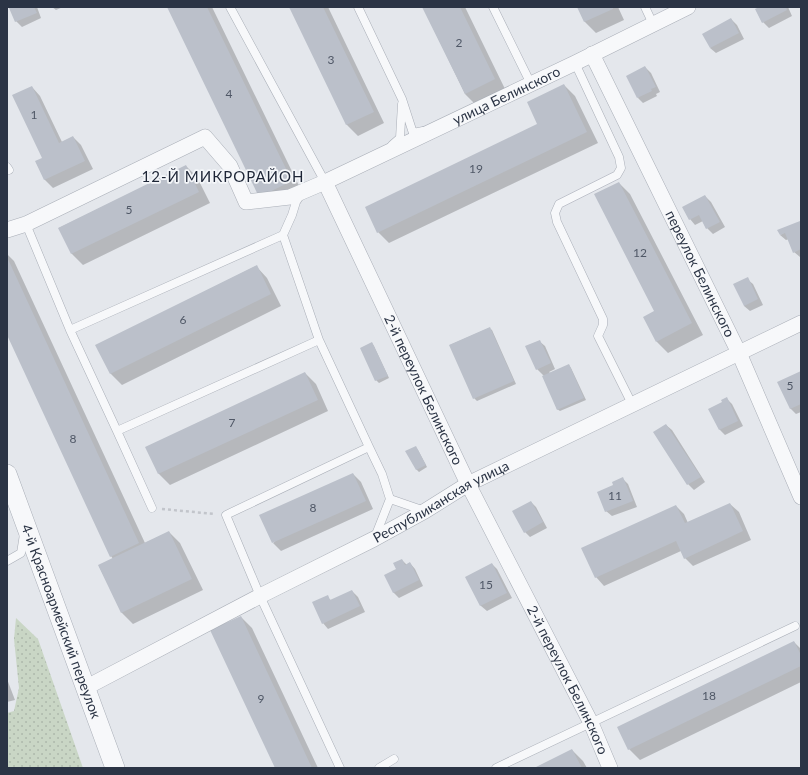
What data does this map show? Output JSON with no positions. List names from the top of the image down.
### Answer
{
  "streets": {
    "street": [
      "улица Белинского",
      "переулок Белинского",
      "2-й переулок Белинского",
      "Республиканская улица",
      "4-й Красноармейский переулок"
    ]
  },
  "crossings": [
    ["улица Белинского", "переулок Белинского"],
    ["улица Белинского", "2-й переулок Белинского"],
    ["переулок Белинского", "Республиканская улица"],
    ["2-й переулок Белинского", "Республиканская улица"],
    ["Республиканская улица", "4-й Красноармейский переулок"]
  ],
  "districts": ["12-Й МИКРОРАЙОН"],
  "house_numbers": [
    "2",
    "3",
    "4",
    "1",
    "19",
    "5",
    "12",
    "6",
    "5",
    "7",
    "8",
    "11",
    "8",
    "15",
    "18",
    "9"
  ]
}
